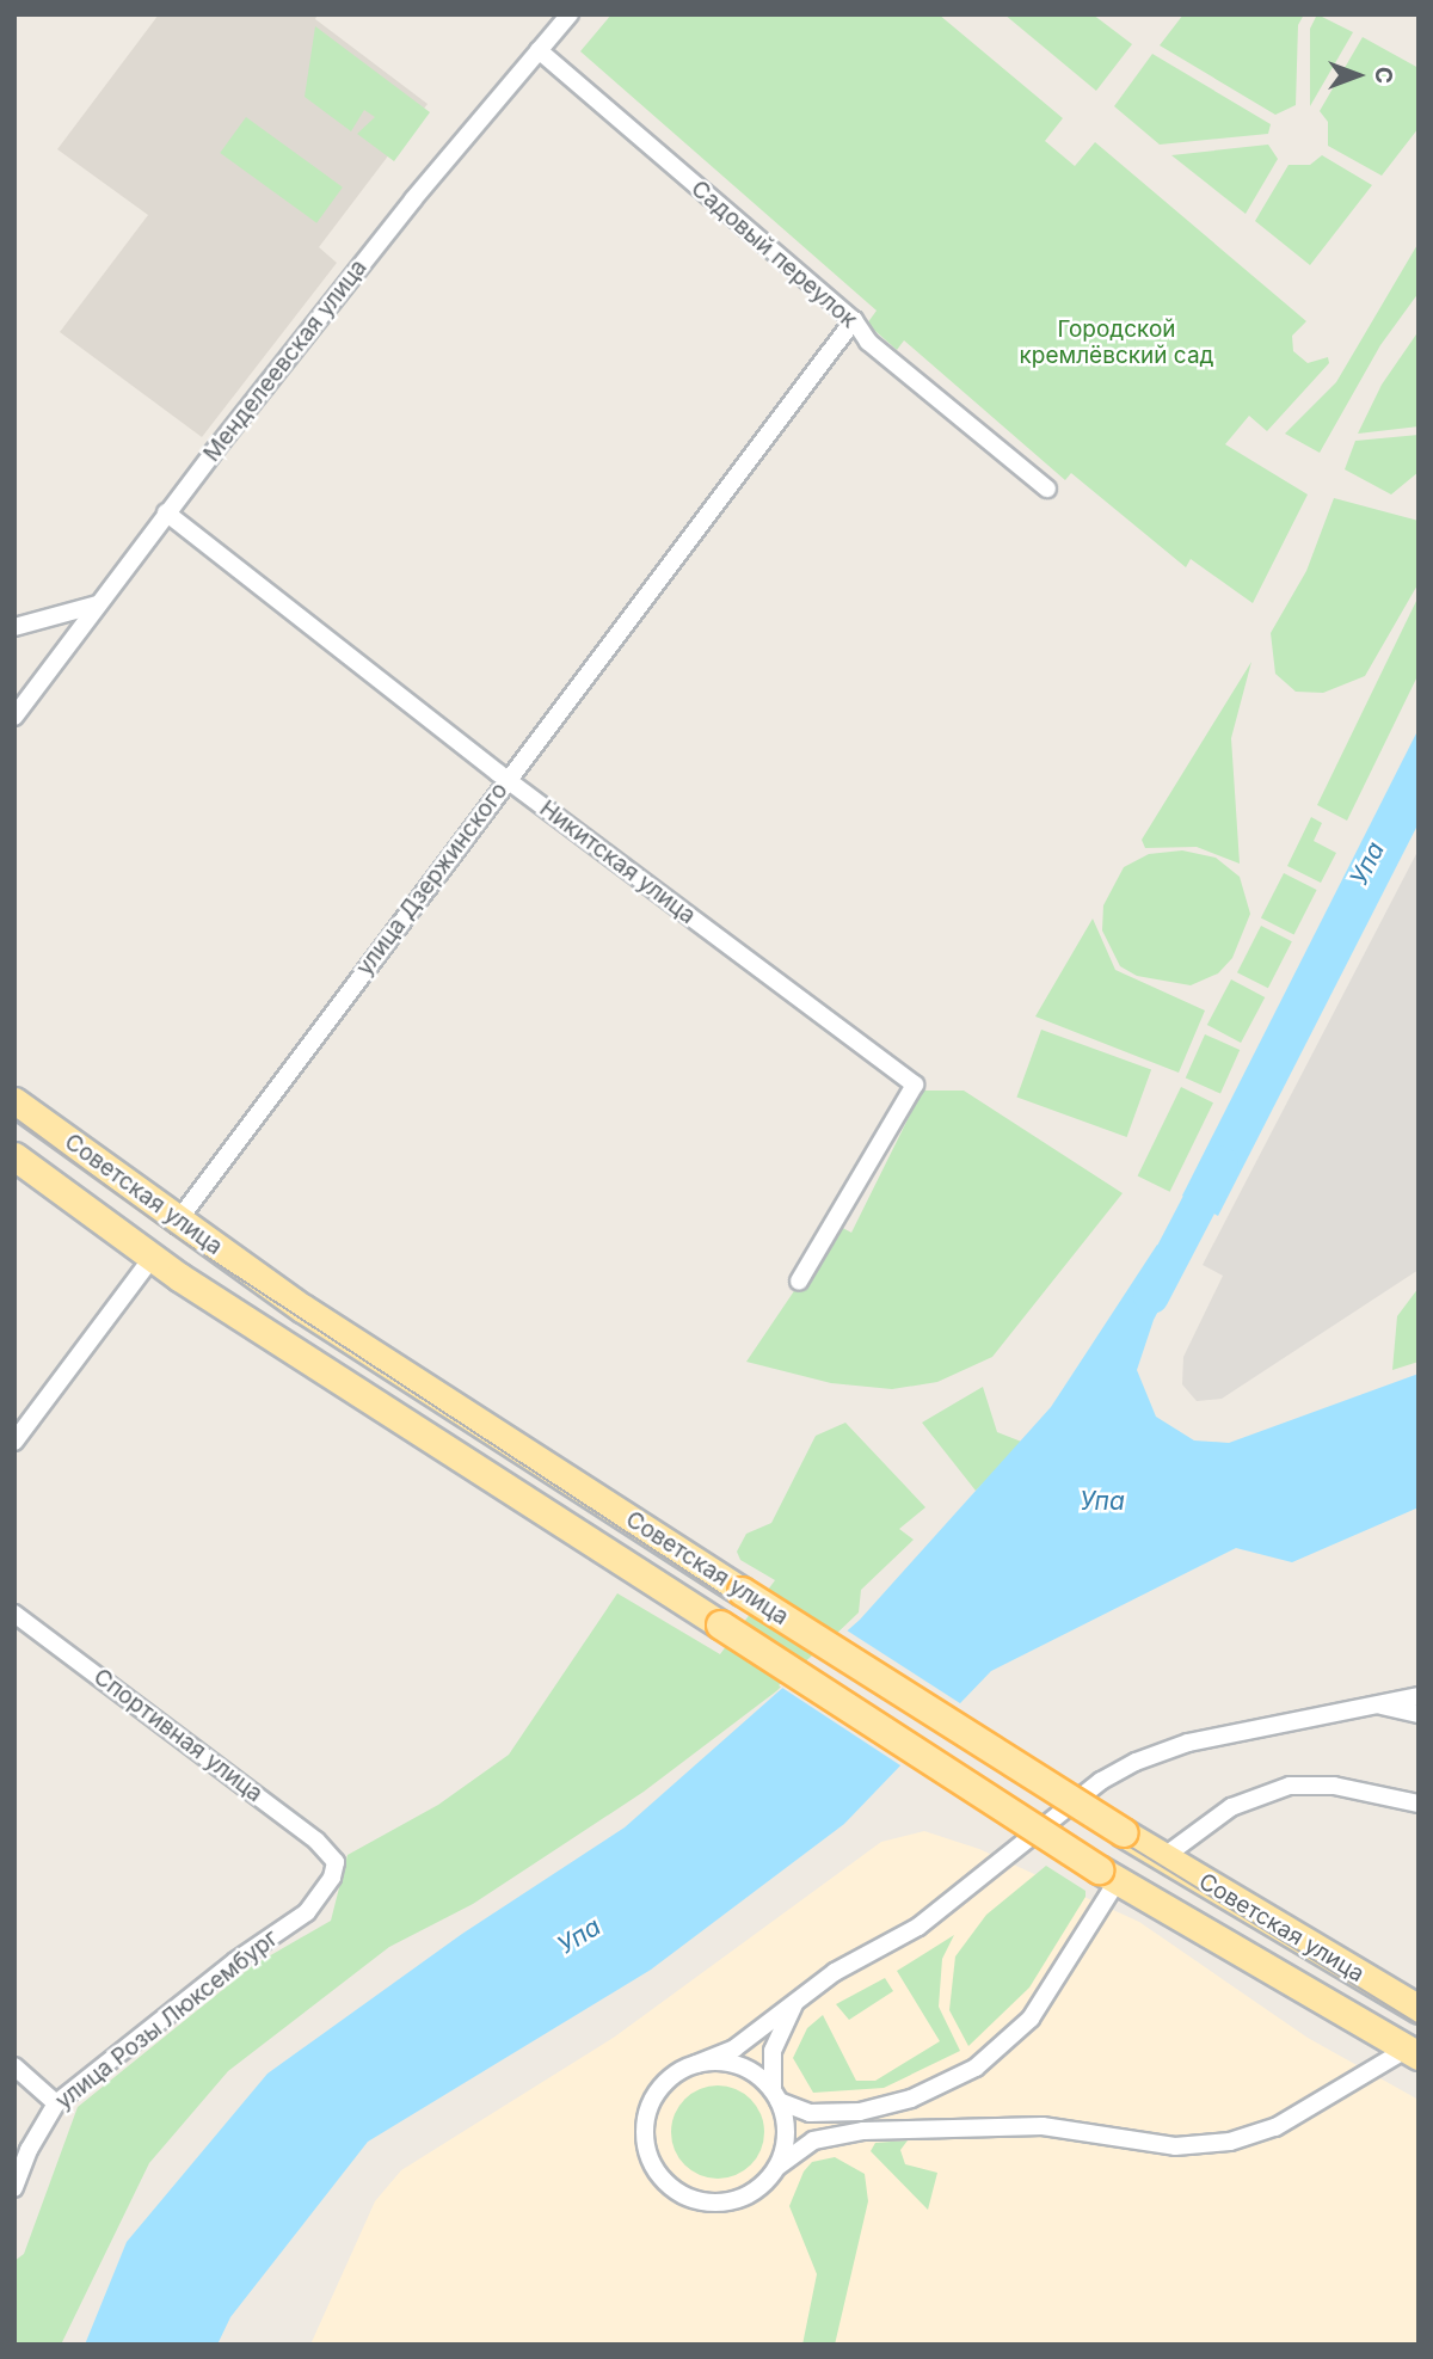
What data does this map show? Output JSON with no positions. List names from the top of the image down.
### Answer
{
  "streets": {
    "main road": ["улица Дзержинского", "Советская улица"],
    "street": [
      "Садовый переулок",
      "Менделеевская улица",
      "Никитская улица",
      "Спортивная улица",
      "улица Розы Люксембург"
    ]
  },
  "crossings": [
    ["Садовый переулок", "Менделеевская улица"],
    ["Садовый переулок", "улица Дзержинского"],
    ["Менделеевская улица", "Никитская улица"],
    ["Никитская улица", "улица Дзержинского"],
    ["улица Дзержинского", "Советская улица"],
    ["Спортивная улица", "улица Розы Люксембург"]
  ],
  "water": ["Упа"],
  "parks": ["Городской кремлёвский сад"],
  "north": "right"
}
